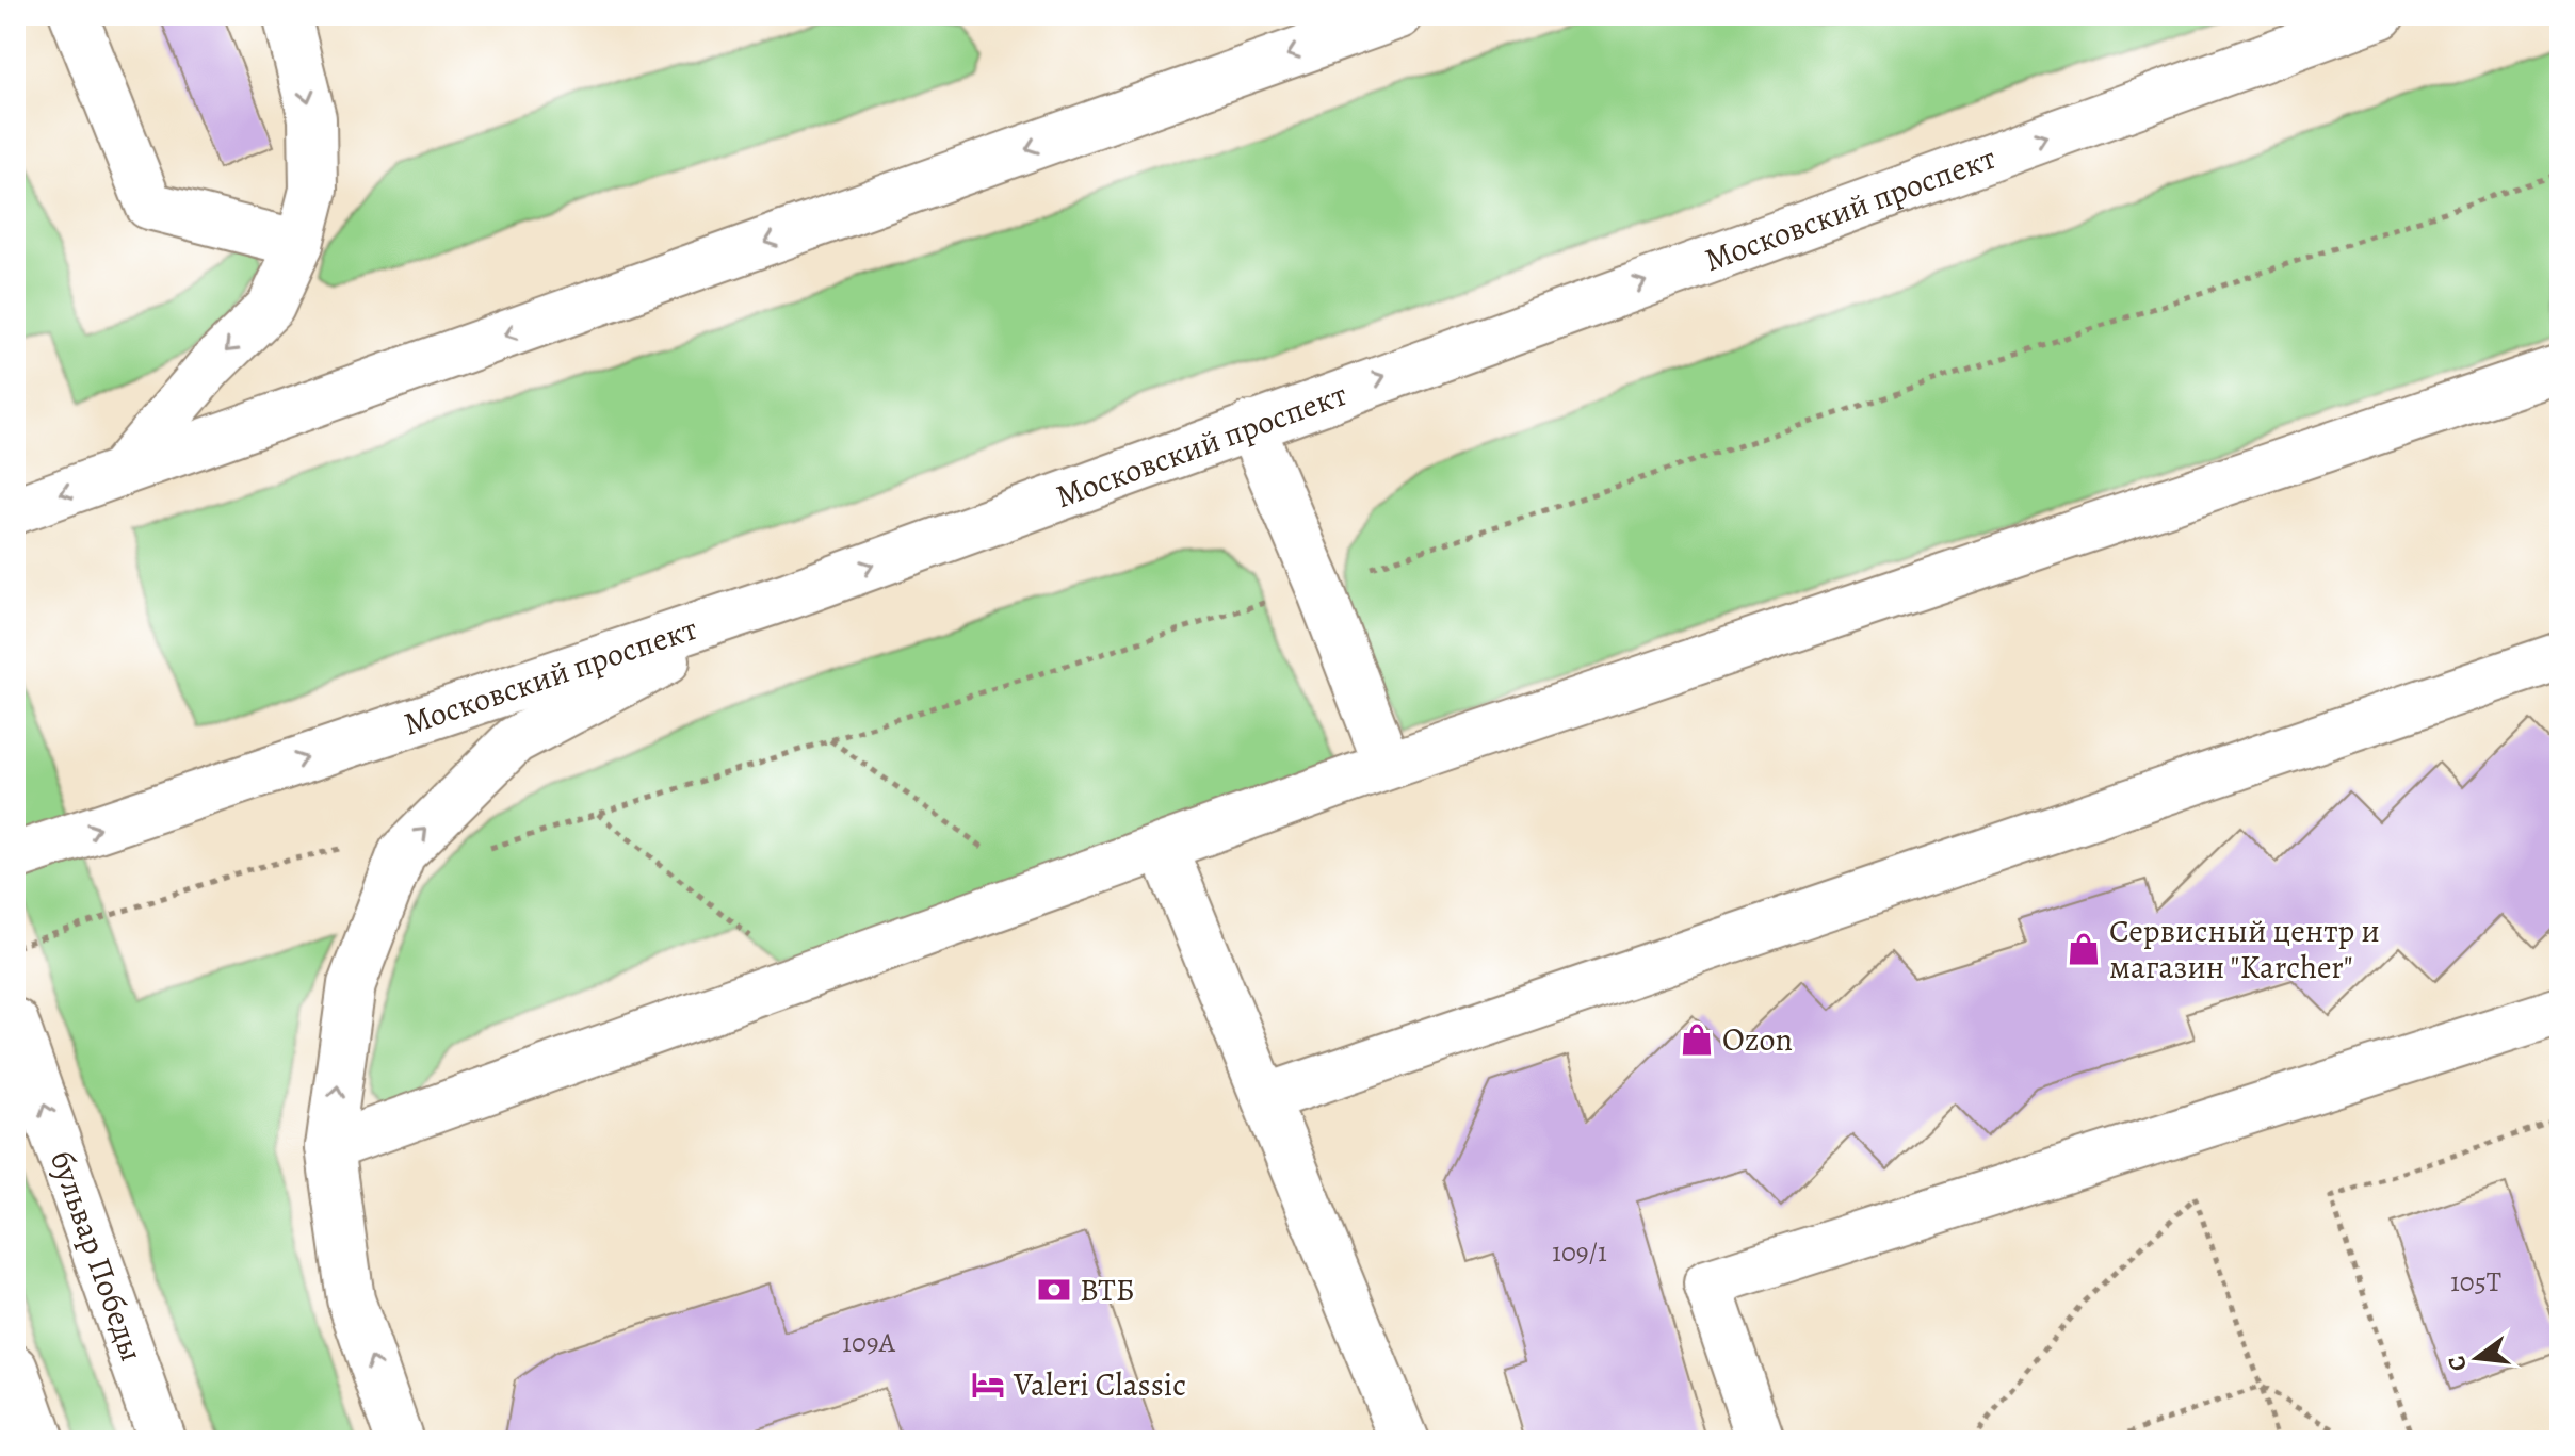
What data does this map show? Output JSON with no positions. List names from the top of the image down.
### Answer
{
  "streets": {
    "main road": ["Московский проспект", "бульвар Победы"]
  },
  "places": {
    "shop": ["Сервисный центр и магазин \"Karcher\"", "Ozon"],
    "bank": ["ВТБ"],
    "hotel": ["Valeri Classic"]
  },
  "house_numbers": ["109/1", "105Т", "109А"],
  "north": "left"
}
